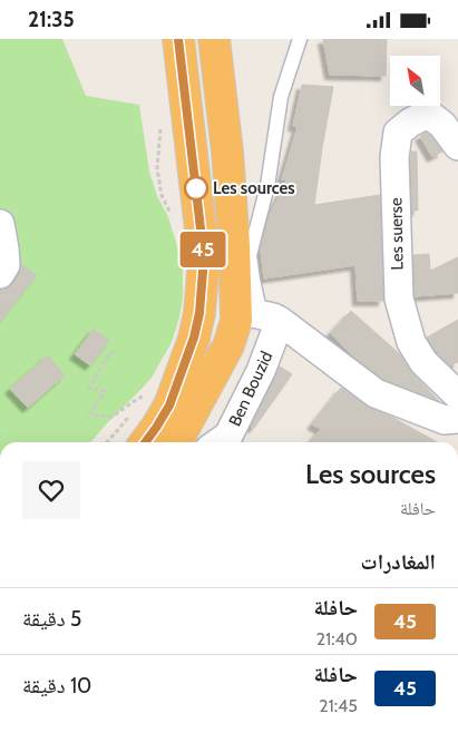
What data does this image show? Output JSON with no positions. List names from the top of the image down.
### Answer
{
  "streets": {
    "street": ["Les suerse", "Ben Bouzid"]
  },
  "places": ["Les sources"],
  "lines": ["bus line 45"],
  "north": "top left",
  "page": {
    "status": "21:35",
    "on_map": "45",
    "heading": [
      ["Les sources", "حافلة"],
      "المغادرات"
    ],
    "list": [
      {
        "mark": "45",
        "name": "حافلة",
        "note": "21:40",
        "value": "5 دقيقة"
      },
      {
        "mark": "45",
        "name": "حافلة",
        "note": "21:45",
        "value": "10 دقيقة"
      }
    ]
  }
}
